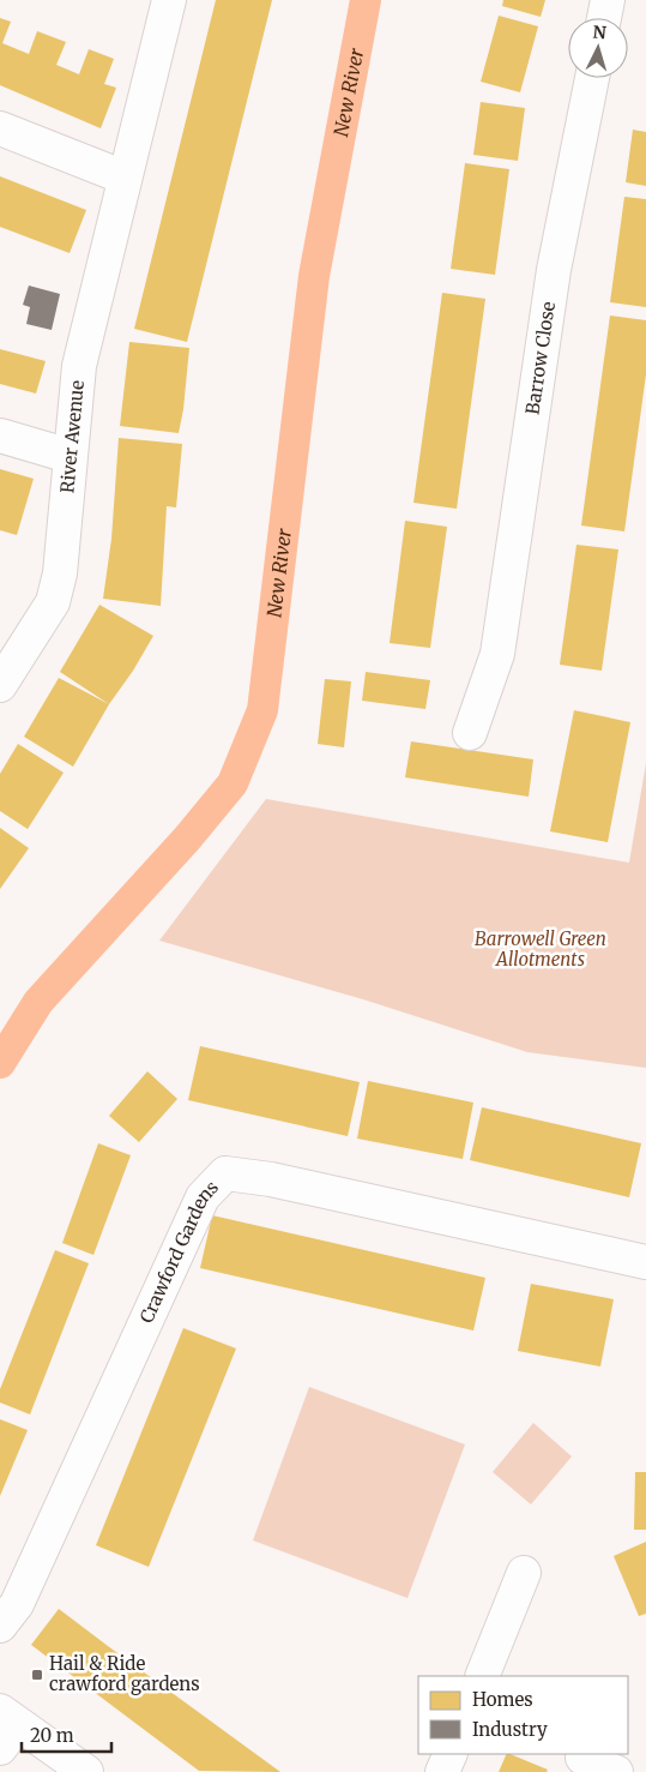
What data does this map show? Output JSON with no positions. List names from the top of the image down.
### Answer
{
  "streets": {
    "street": ["Barrow Close", "River Avenue", "Crawford Gardens"]
  },
  "water": ["New River"],
  "parks": ["Barrowell Green Allotments"],
  "places": {
    "transit": ["Hail & Ride crawford gardens"]
  },
  "legend": ["Homes", "Industry"],
  "scale_bar": "20 m",
  "north": "top"
}
